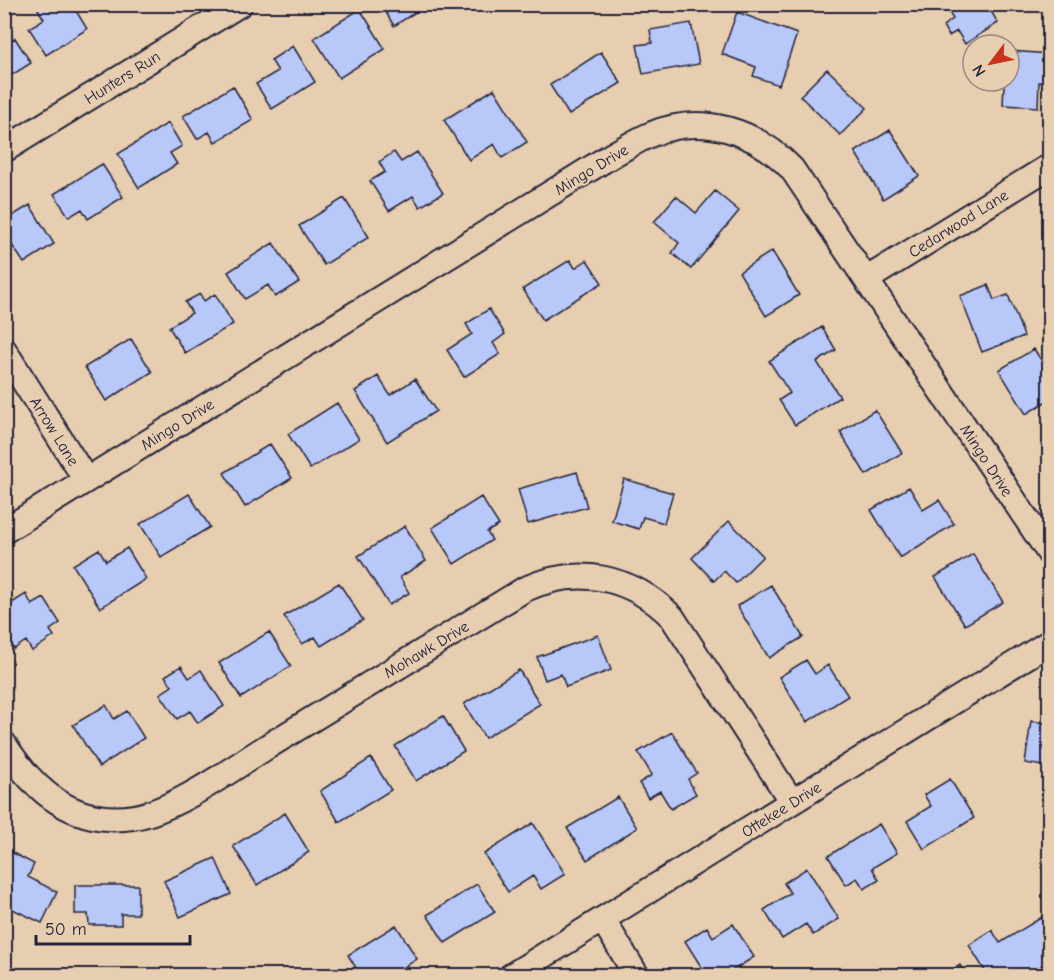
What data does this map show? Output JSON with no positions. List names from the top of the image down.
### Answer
{
  "streets": {
    "street": [
      "Hunters Run",
      "Mingo Drive",
      "Cedarwood Lane",
      "Arrow Lane",
      "Mohawk Drive",
      "Ottekee Drive"
    ]
  },
  "crossings": [
    ["Mingo Drive", "Cedarwood Lane"],
    ["Mingo Drive", "Arrow Lane"],
    ["Mohawk Drive", "Ottekee Drive"]
  ],
  "scale_bar": "50 m",
  "north": "bottom left"
}
